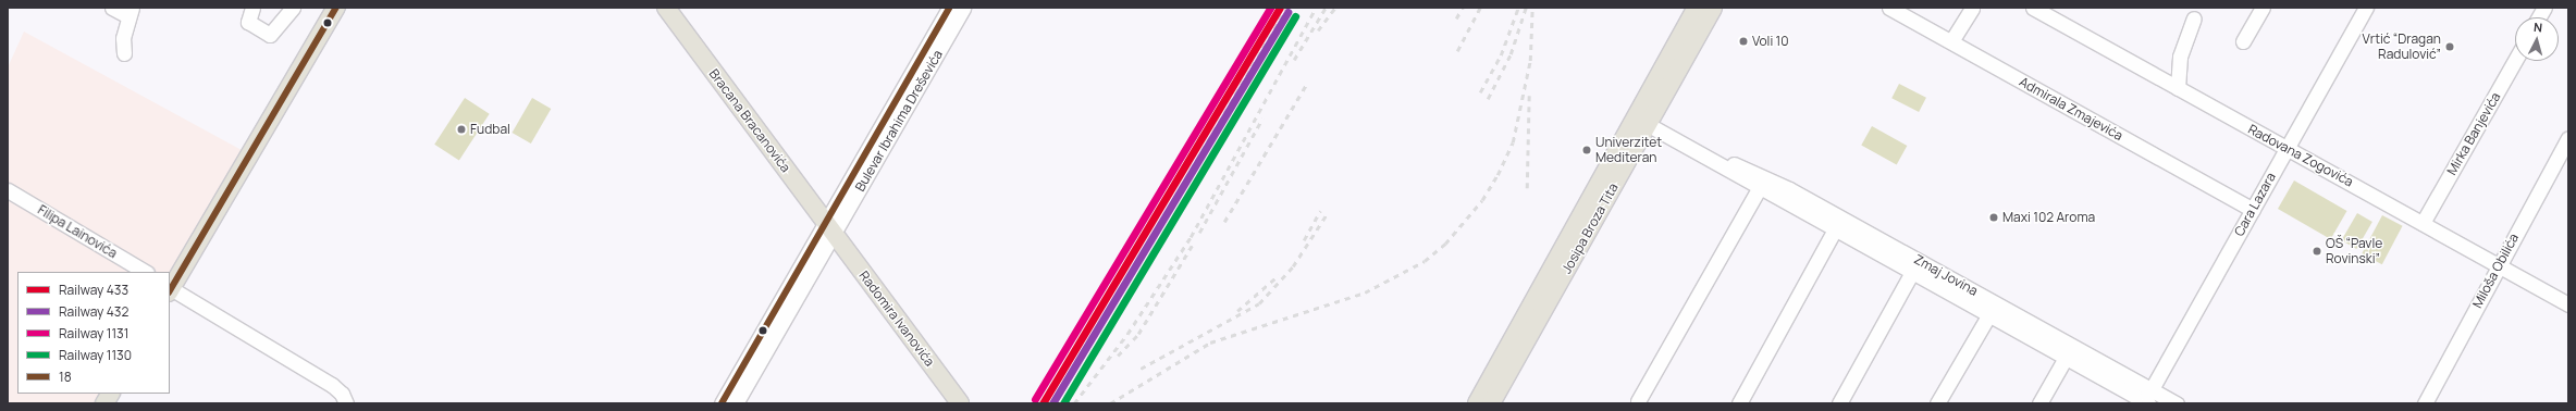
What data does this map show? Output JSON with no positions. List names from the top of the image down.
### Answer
{
  "streets": {
    "main road": ["Bracana Bracanovića", "Josipa Broza Tita", "Radomira Ivanovića"],
    "street": [
      "Admirala Zmajevića",
      "Bulevar Ibrahima Dreševića",
      "Mirka Banjevića",
      "Radovana Zogovića",
      "Cara Lazara",
      "Filipa Lainovića",
      "Miloša Obilića",
      "Zmaj Jovina"
    ]
  },
  "crossings": [
    ["Admirala Zmajevića", "Cara Lazara"],
    ["Bracana Bracanovića", "Bulevar Ibrahima Dreševića"],
    ["Bracana Bracanovića", "Radomira Ivanovića"],
    ["Bulevar Ibrahima Dreševića", "Radomira Ivanovića"],
    ["Mirka Banjevića", "Radovana Zogovića"],
    ["Radovana Zogovića", "Cara Lazara"],
    ["Radovana Zogovića", "Miloša Obilića"],
    ["Cara Lazara", "Zmaj Jovina"],
    ["Josipa Broza Tita", "Zmaj Jovina"]
  ],
  "places": [
    "Voli 10",
    "Vrtić “Dragan Radulović”",
    "Fudbal",
    "Univerzitet Mediteran",
    "Maxi 102 Aroma",
    "OŠ “Pavle Rovinski”"
  ],
  "lines": [
    "rail line 433",
    "rail line 1131",
    "transit line 18",
    "rail line 432",
    "rail line 1130"
  ],
  "legend": [
    "Railway 433",
    "Railway 432",
    "Railway 1131",
    "Railway 1130",
    "18"
  ],
  "north": "top"
}
